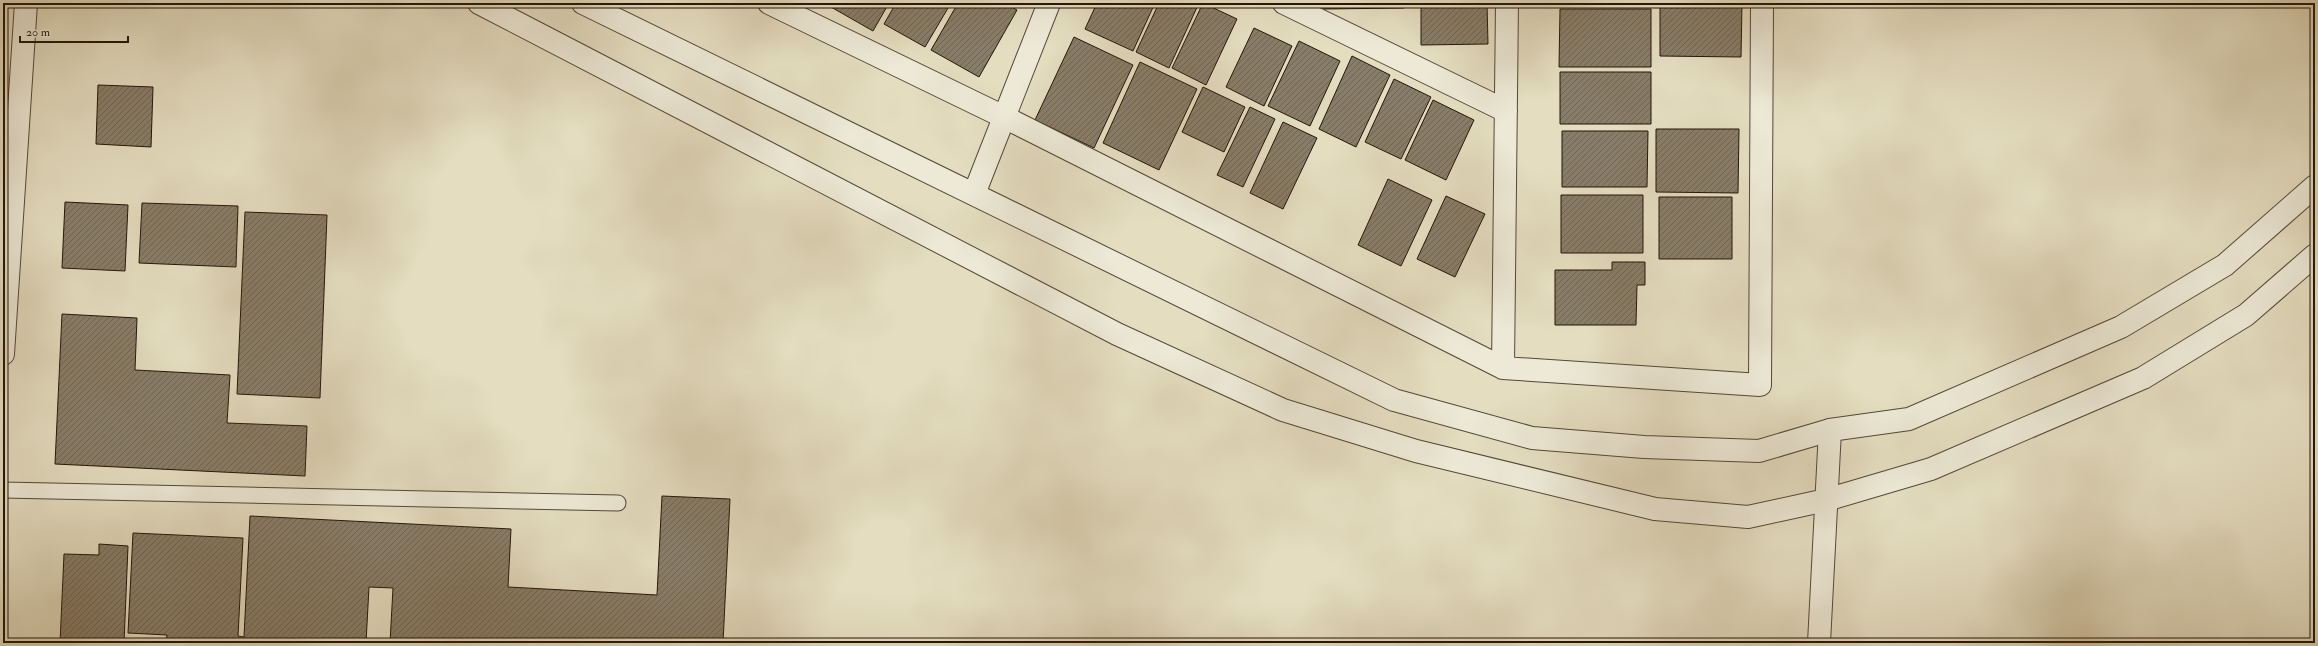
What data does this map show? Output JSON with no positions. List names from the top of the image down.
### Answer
{
  "scale_bar": "20 m"
}
